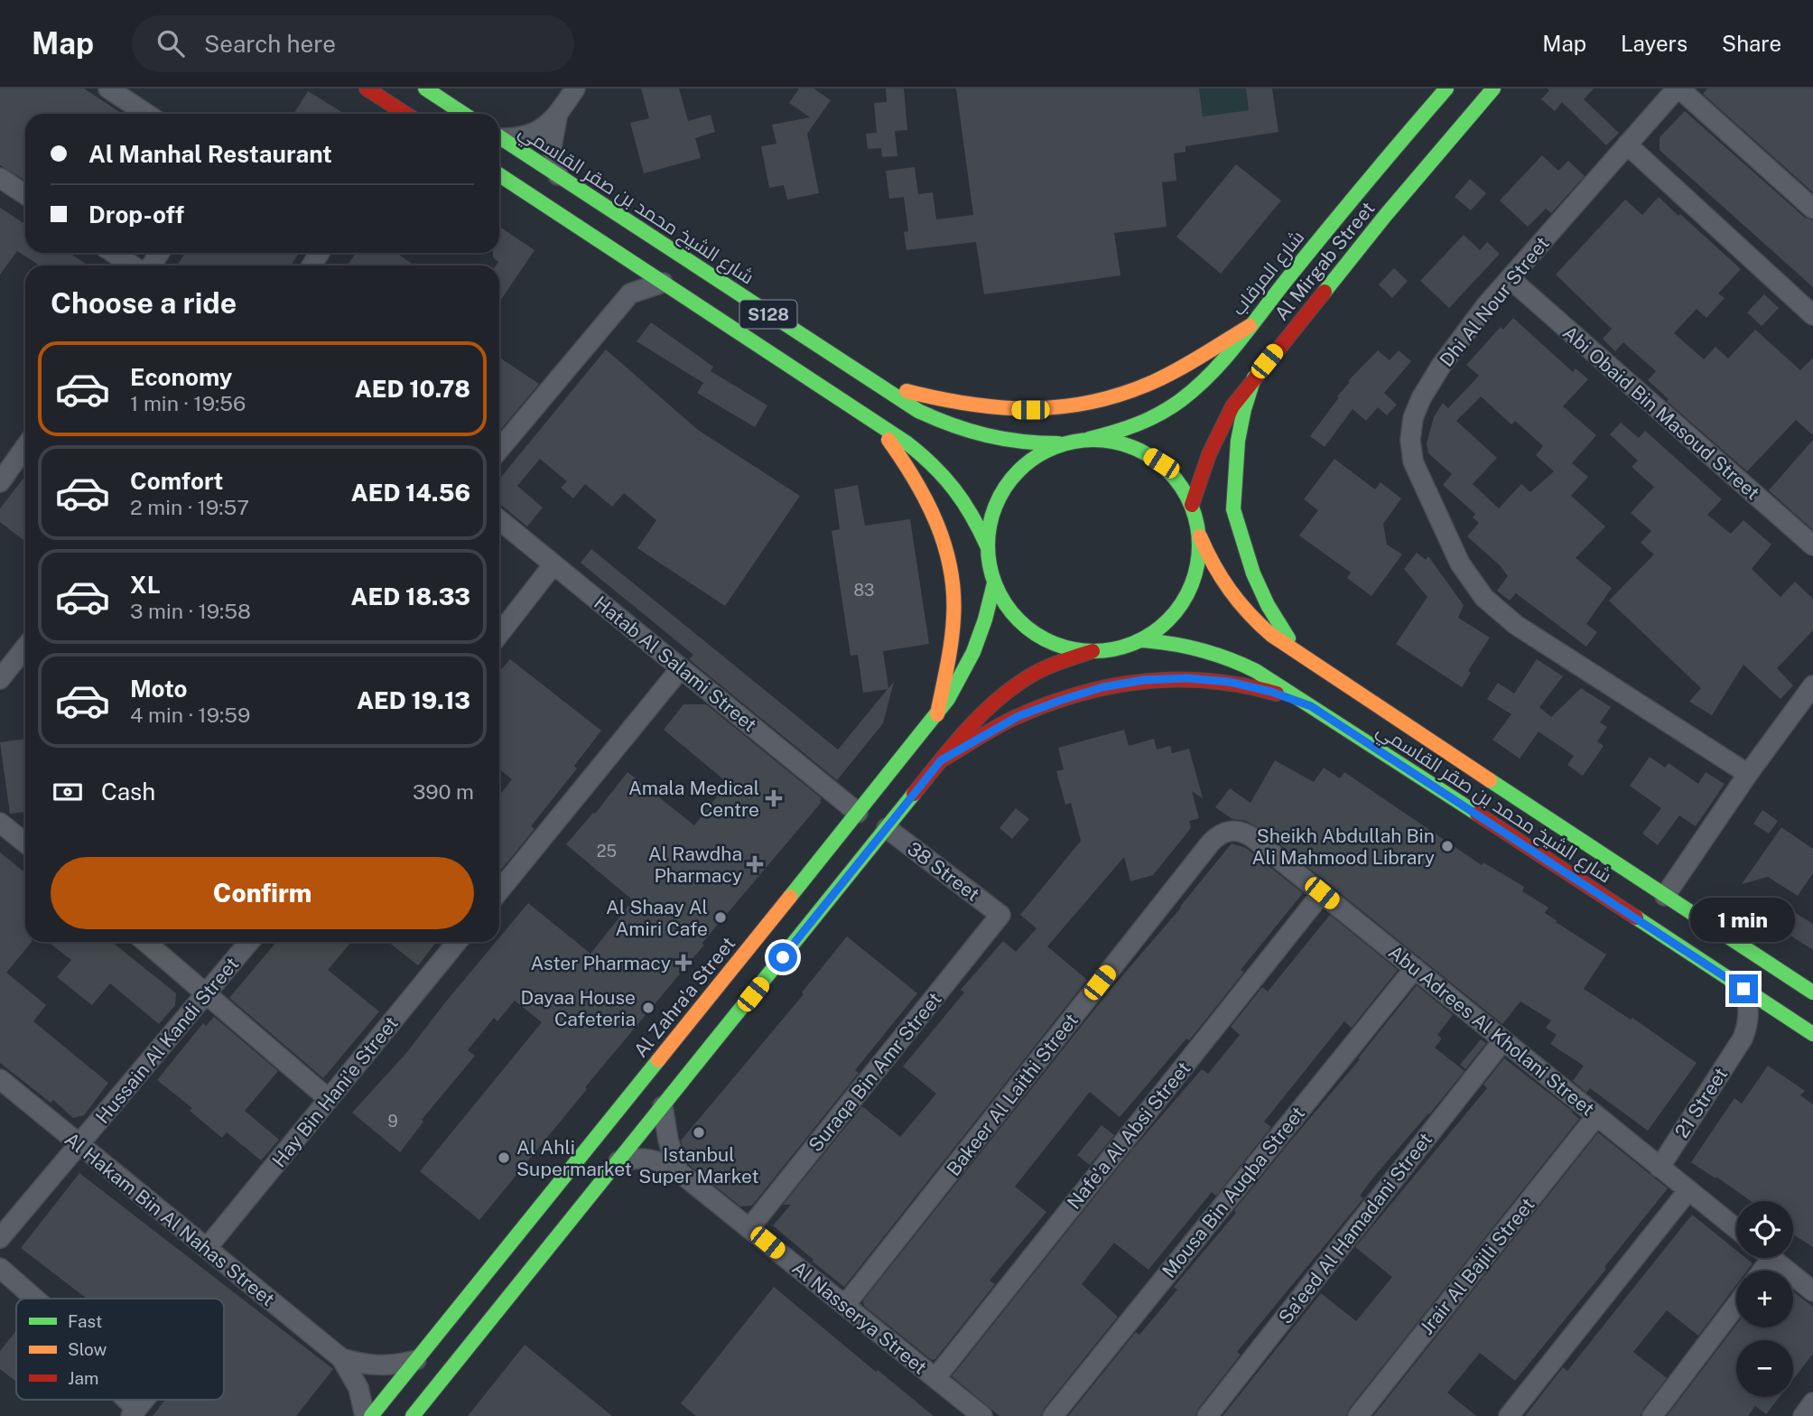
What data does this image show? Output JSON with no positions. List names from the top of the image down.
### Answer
{
  "streets": {
    "main road": [
      "شارع الشيخ محمد بن صقر القاسمي",
      "Al Mirgab Street",
      "شارع المرقاب",
      "S128",
      "Al Zahra'a Street"
    ],
    "street": [
      "Dhi Al Nour Street",
      "Abi Obaid Bin Masoud Street",
      "Hatab Al Salami Street",
      "38 Street",
      "Abu Adrees Al Kholani Street",
      "Hussain Al Kandi Street",
      "Suraqa Bin Amr Street",
      "Hay Bin Hani'e Street",
      "Bakeer Al Laithi Street",
      "21 Street",
      "Nafe'a Al Absi Street",
      "Mousa Bin Auqba Street",
      "Al Hakam Bin Al Nahas Street",
      "Sa'eed Al Hamadani Street",
      "Jrair Al Bajili Street",
      "Al Nasserya Street"
    ]
  },
  "crossings": [
    ["شارع الشيخ محمد بن صقر القاسمي", "Al Mirgab Street"],
    ["شارع الشيخ محمد بن صقر القاسمي", "شارع المرقاب"],
    ["شارع الشيخ محمد بن صقر القاسمي", "S128"],
    ["شارع الشيخ محمد بن صقر القاسمي", "Al Zahra'a Street"],
    ["شارع الشيخ محمد بن صقر القاسمي", "21 Street"],
    ["Al Mirgab Street", "شارع المرقاب"],
    ["Al Mirgab Street", "S128"],
    ["Al Mirgab Street", "Al Zahra'a Street"],
    ["شارع المرقاب", "S128"],
    ["شارع المرقاب", "Al Zahra'a Street"],
    ["Dhi Al Nour Street", "Abi Obaid Bin Masoud Street"],
    ["S128", "Al Zahra'a Street"],
    ["Hatab Al Salami Street", "Al Zahra'a Street"],
    ["38 Street", "Suraqa Bin Amr Street"],
    ["Al Zahra'a Street", "Al Hakam Bin Al Nahas Street"],
    ["Abu Adrees Al Kholani Street", "Bakeer Al Laithi Street"],
    ["Abu Adrees Al Kholani Street", "21 Street"],
    ["Abu Adrees Al Kholani Street", "Nafe'a Al Absi Street"],
    ["Abu Adrees Al Kholani Street", "Mousa Bin Auqba Street"],
    ["Abu Adrees Al Kholani Street", "Sa'eed Al Hamadani Street"],
    ["Abu Adrees Al Kholani Street", "Jrair Al Bajili Street"],
    ["Hussain Al Kandi Street", "Al Hakam Bin Al Nahas Street"],
    ["Suraqa Bin Amr Street", "Al Nasserya Street"],
    ["Hay Bin Hani'e Street", "Al Hakam Bin Al Nahas Street"],
    ["Bakeer Al Laithi Street", "Al Nasserya Street"],
    ["Nafe'a Al Absi Street", "Al Nasserya Street"]
  ],
  "places": {
    "health": ["Amala Medical Centre", "Al Rawdha Pharmacy", "Aster Pharmacy"],
    "other": [
      "Sheikh Abdullah Bin Ali Mahmood Library",
      "Al Shaay Al Amiri Cafe",
      "Dayaa House Cafeteria",
      "Istanbul Super Market",
      "Al Ahli Supermarket"
    ]
  },
  "house_numbers": ["83", "25", "9"],
  "legend": ["Fast", "Slow", "Jam"],
  "page": {
    "header": "Map",
    "search": "Search here",
    "nav": ["Map", "Layers", "Share"],
    "banner": ["Al Manhal Restaurant", "Drop-off"],
    "heading": "Choose a ride",
    "list": [
      {
        "name": "Economy",
        "note": "1 min · 19:56",
        "value": "AED 10.78"
      },
      {
        "name": "Comfort",
        "note": "2 min · 19:57",
        "value": "AED 14.56"
      },
      {
        "name": "XL",
        "note": "3 min · 19:58",
        "value": "AED 18.33"
      },
      {
        "name": "Moto",
        "note": "4 min · 19:59",
        "value": "AED 19.13"
      }
    ],
    "pay": ["Cash", "390 m"],
    "buttons": "Confirm",
    "bubble": "1 min",
    "map_buttons": ["+", "−"]
  }
}
